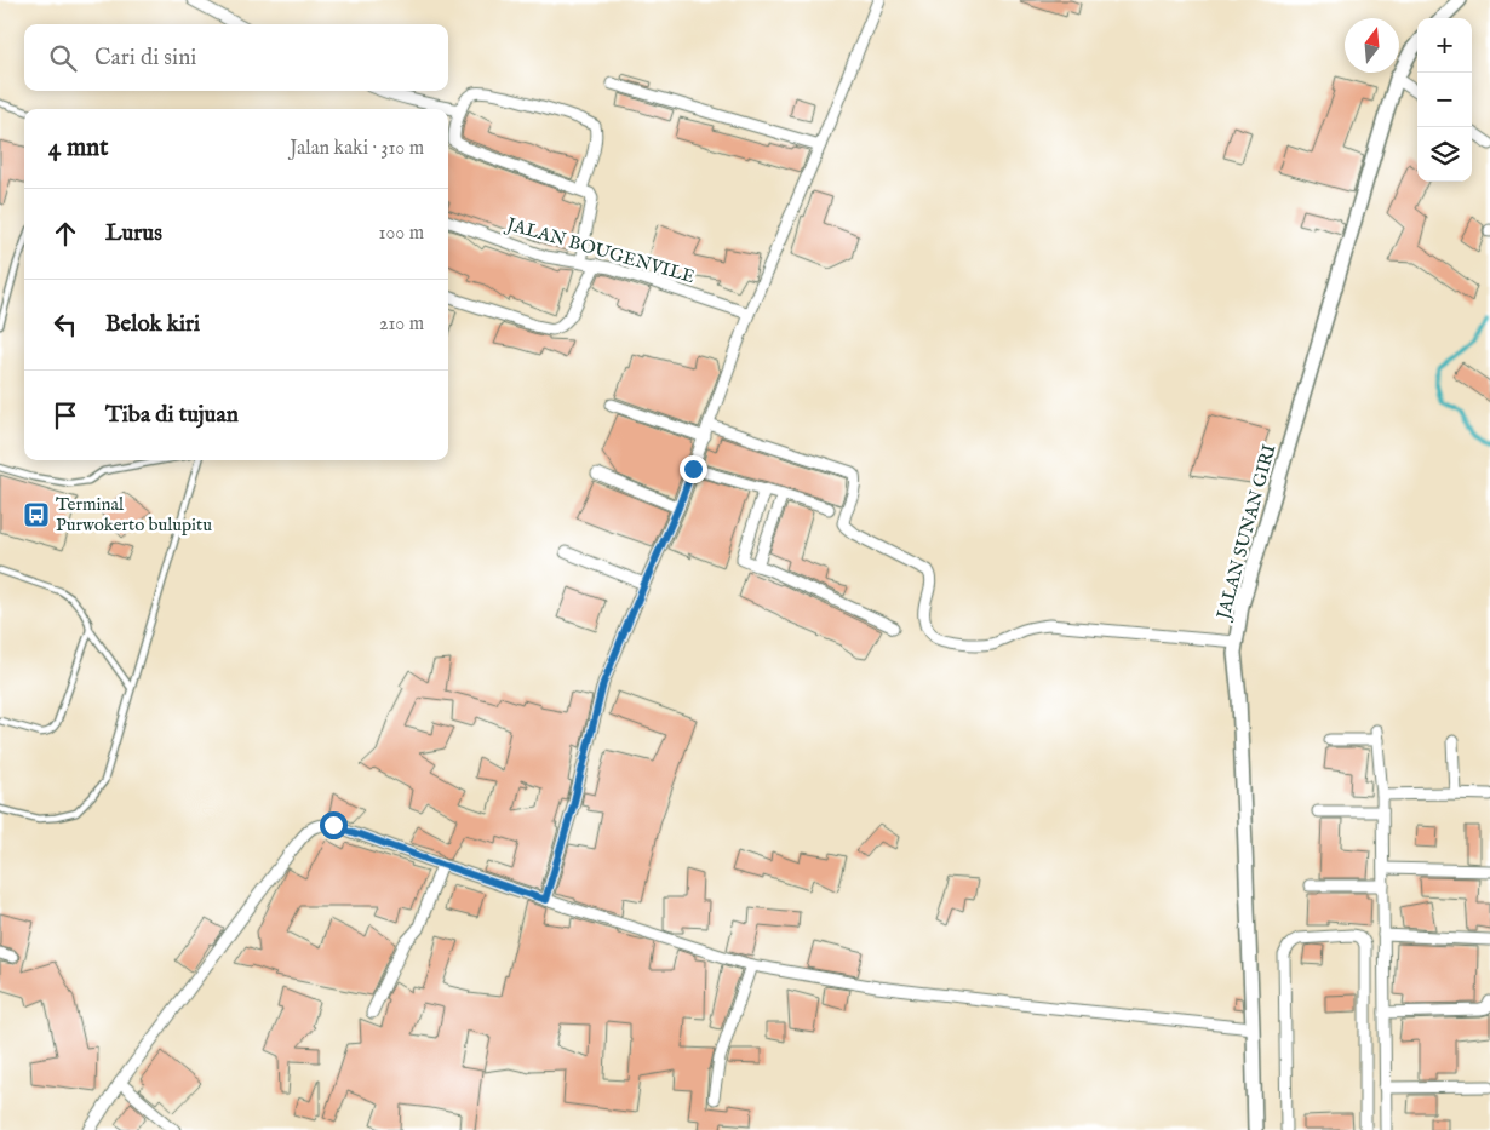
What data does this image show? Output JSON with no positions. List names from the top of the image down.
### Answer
{
  "streets": {
    "street": ["JALAN BOUGENVILE", "JALAN SUNAN GIRI"]
  },
  "places": {
    "bus stop": ["Terminal Purwokerto bulupitu"]
  },
  "north": "top",
  "page": {
    "map_buttons": ["+", "−"],
    "search": "Cari di sini",
    "heading": ["4 mnt", "Jalan kaki · 310 m"],
    "list": [
      ["Lurus", "100 m"],
      ["Belok kiri", "210 m"],
      "Tiba di tujuan"
    ]
  }
}
